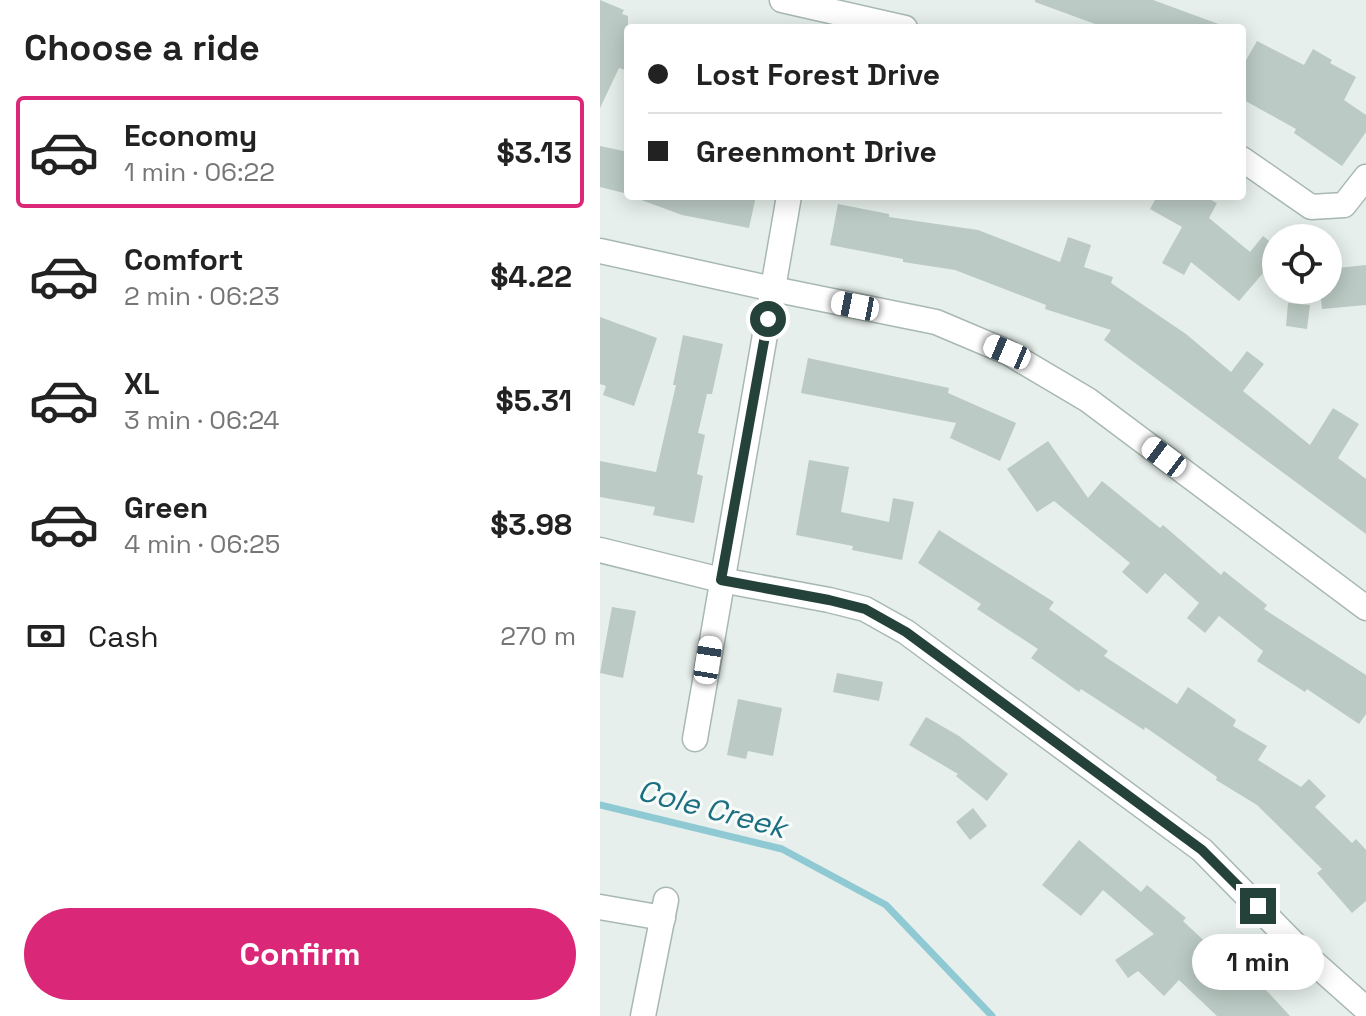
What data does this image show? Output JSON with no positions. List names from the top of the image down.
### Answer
{
  "water": ["Cole Creek"],
  "page": {
    "heading": "Choose a ride",
    "banner": ["Lost Forest Drive", "Greenmont Drive"],
    "list": [
      {
        "name": "Economy",
        "note": "1 min · 06:22",
        "value": "$3.13"
      },
      {
        "name": "Comfort",
        "note": "2 min · 06:23",
        "value": "$4.22"
      },
      {
        "name": "XL",
        "note": "3 min · 06:24",
        "value": "$5.31"
      },
      {
        "name": "Green",
        "note": "4 min · 06:25",
        "value": "$3.98"
      }
    ],
    "pay": ["Cash", "270 m"],
    "buttons": "Confirm",
    "bubble": "1 min"
  }
}
